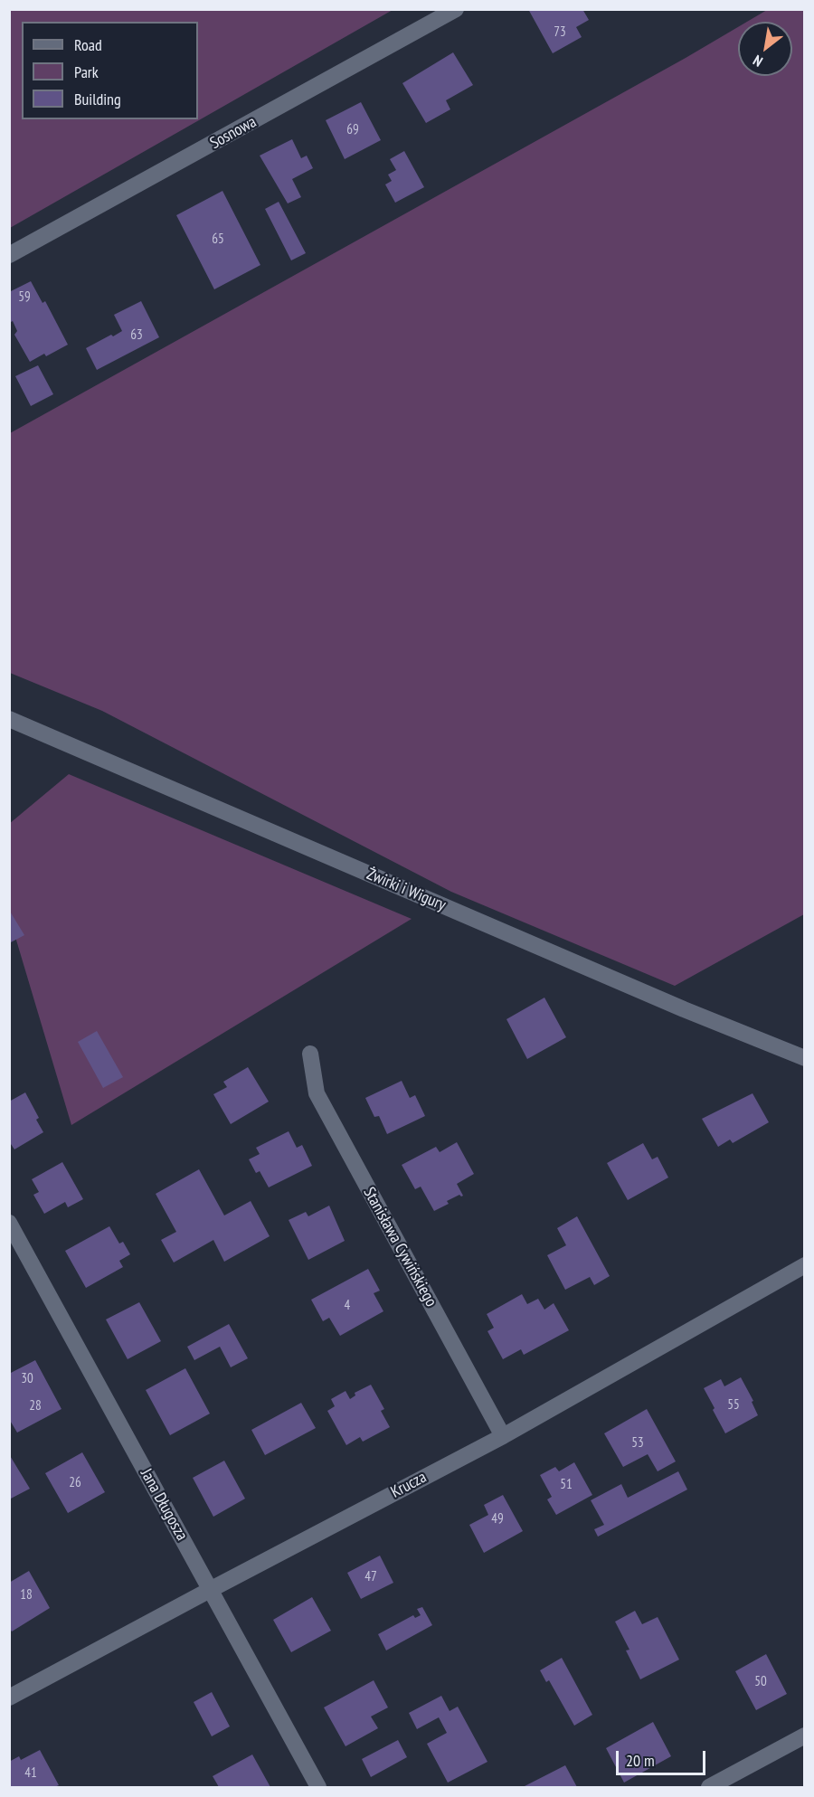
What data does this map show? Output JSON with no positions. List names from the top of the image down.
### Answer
{
  "streets": {
    "street": [
      "Sosnowa",
      "Żwirki i Wigury",
      "Stanisława Cywińskiego",
      "Krucza",
      "Jana Długosza"
    ]
  },
  "crossings": [
    ["Stanisława Cywińskiego", "Krucza"],
    ["Krucza", "Jana Długosza"]
  ],
  "house_numbers": [
    "73",
    "69",
    "65",
    "59",
    "63",
    "4",
    "30",
    "55",
    "28",
    "53",
    "26",
    "51",
    "49",
    "47",
    "18",
    "50",
    "41"
  ],
  "legend": ["Road", "Park", "Building"],
  "scale_bar": "20 m",
  "north": "bottom left"
}
